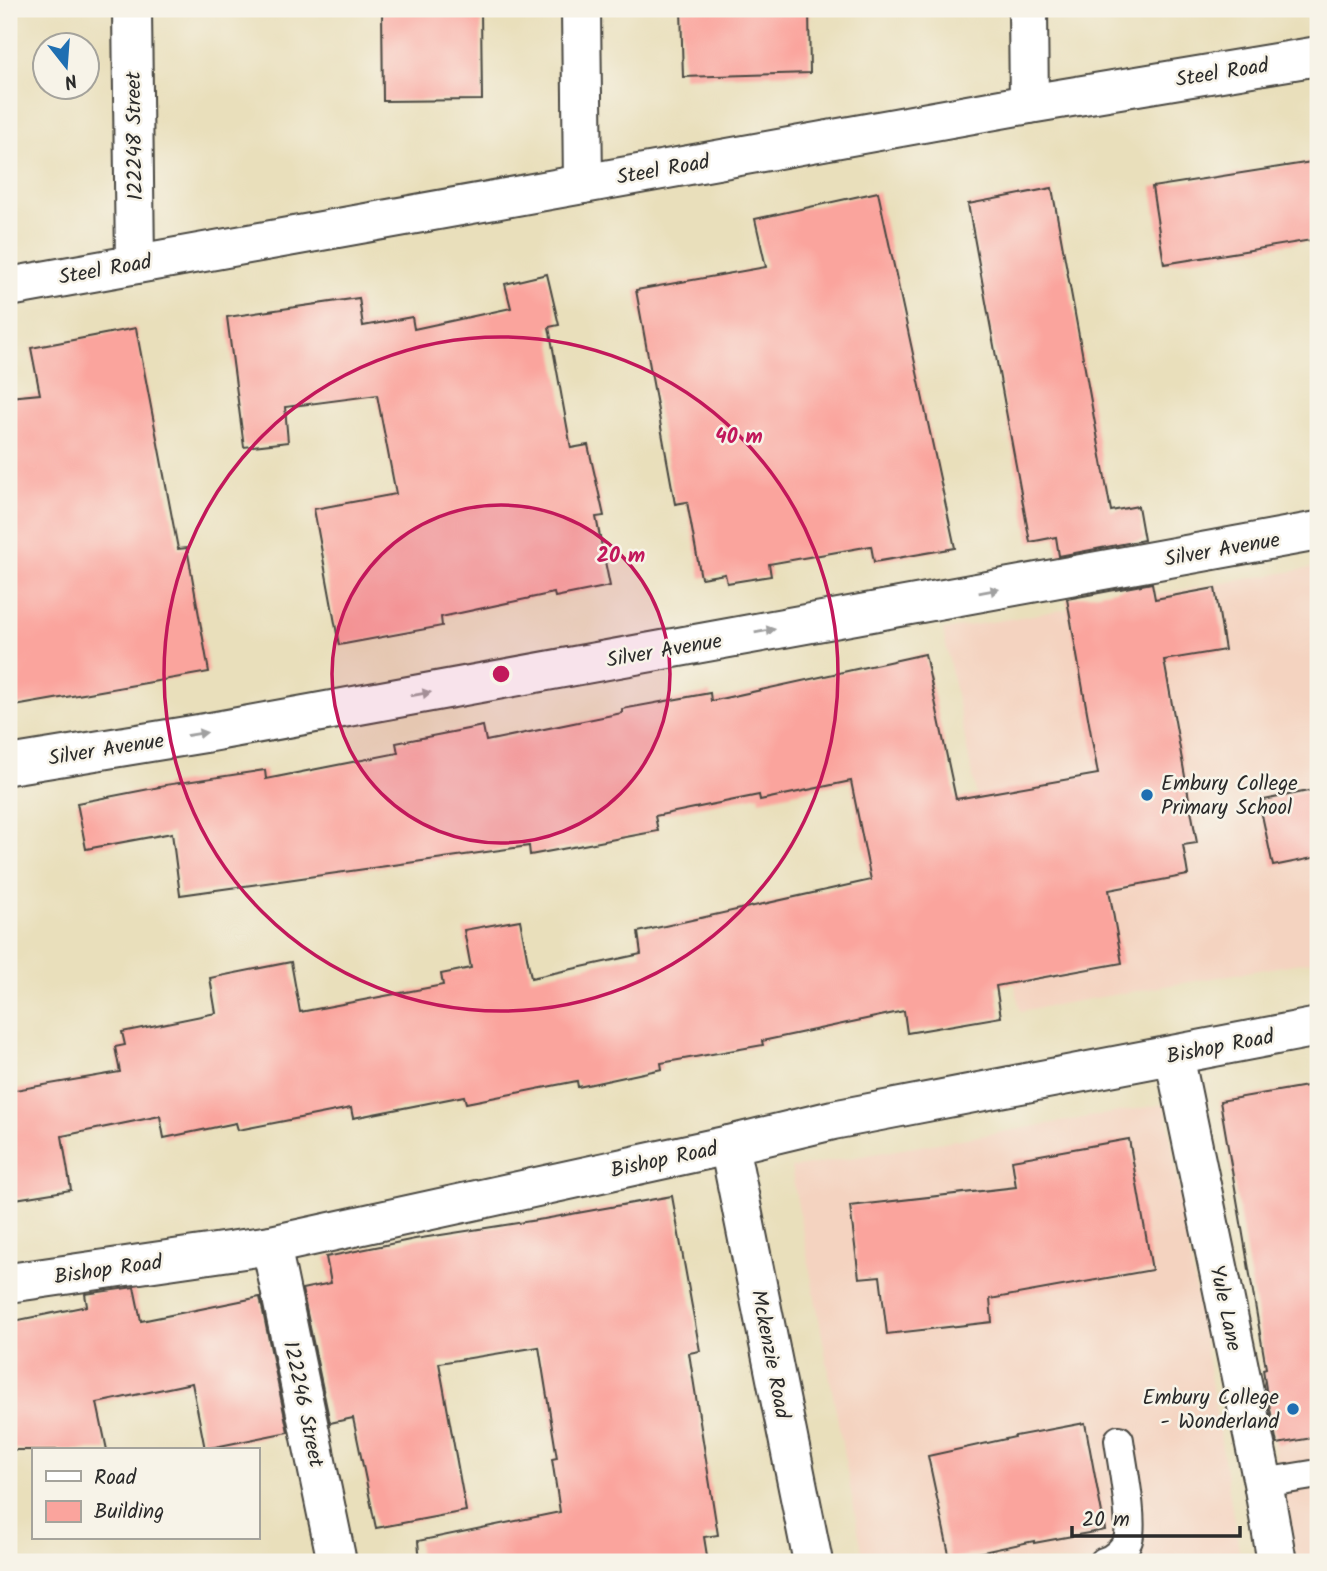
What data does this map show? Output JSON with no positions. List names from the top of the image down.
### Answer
{
  "streets": {
    "street": [
      "Steel Road",
      "122248 Street",
      "Silver Avenue",
      "Bishop Road",
      "Yule Lane",
      "Mckenzie Road",
      "122246 Street"
    ]
  },
  "crossings": [
    ["Steel Road", "122248 Street"],
    ["Bishop Road", "Yule Lane"],
    ["Bishop Road", "Mckenzie Road"],
    ["Bishop Road", "122246 Street"]
  ],
  "one_way": ["Silver Avenue"],
  "places": ["Embury College Primary School", "Embury College - Wonderland"],
  "legend": ["Road", "Building"],
  "scale_bar": "20 m",
  "north": "bottom",
  "rings": ["40 m", "20 m"]
}
